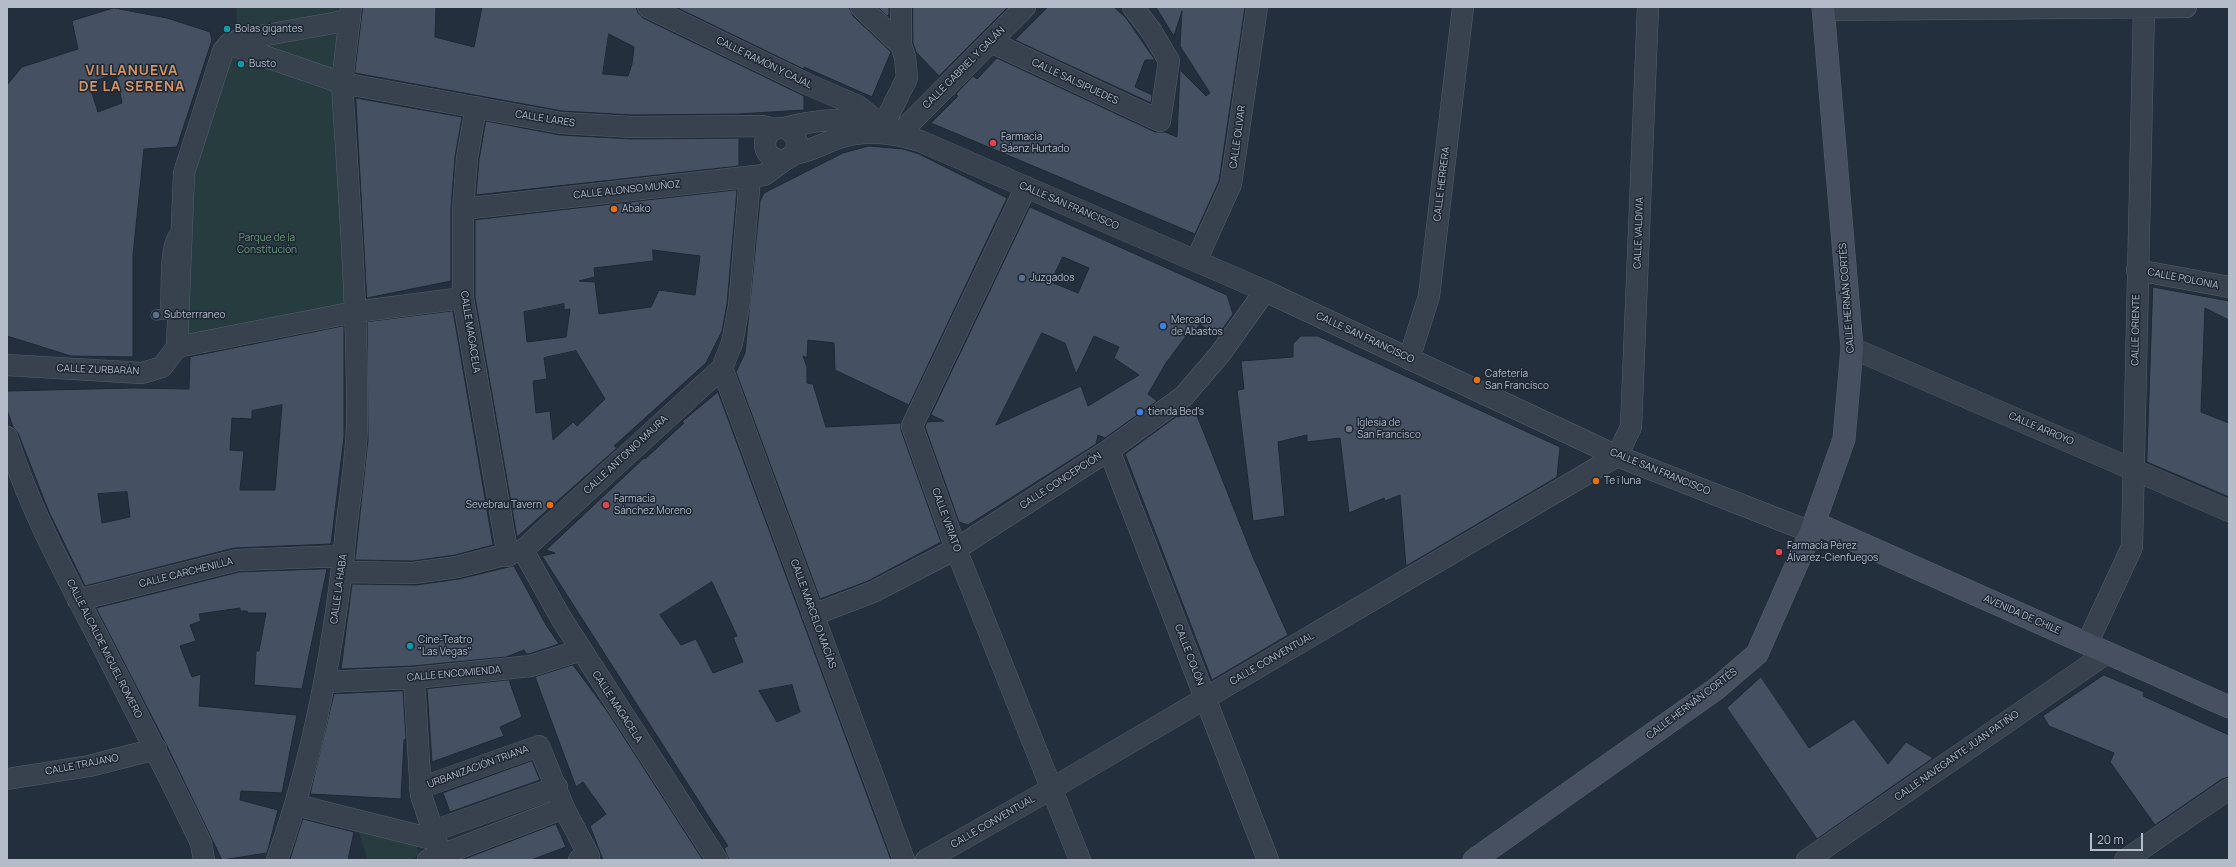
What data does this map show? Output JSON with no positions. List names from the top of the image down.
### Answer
{
  "streets": {
    "street": [
      "CALLE RAMÓN Y CAJAL",
      "CALLE GABRIEL Y GALÁN",
      "CALLE SALSIPUEDES",
      "CALLE LARES",
      "CALLE OLIVAR",
      "CALLE HERRERA",
      "CALLE ALONSO MUÑOZ",
      "CALLE SAN FRANCISCO",
      "CALLE VALDIVIA",
      "CALLE POLONIA",
      "CALLE HERNÁN CORTÉS",
      "CALLE ORIENTE",
      "CALLE MAGACELA",
      "CALLE ZURBARÁN",
      "CALLE ARROYO",
      "CALLE ANTONIO MAURA",
      "CALLE CONCEPCIÓN",
      "CALLE VIRIATO",
      "CALLE CARCHENILLA",
      "CALLE LA HABA",
      "CALLE MARCELO MACÍAS",
      "AVENIDA DE CHILE",
      "CALLE ALCALDE MIGUEL ROMERO",
      "CALLE COLÓN",
      "CALLE CONVENTUAL",
      "CALLE ENCOMIENDA",
      "CALLE NAVEGANTE JUAN PATIÑO",
      "CALLE TRAJANO",
      "URBANIZACIÓN TRIANA"
    ]
  },
  "crossings": [
    ["CALLE RAMÓN Y CAJAL", "CALLE GABRIEL Y GALÁN"],
    ["CALLE RAMÓN Y CAJAL", "CALLE SAN FRANCISCO"],
    ["CALLE GABRIEL Y GALÁN", "CALLE SALSIPUEDES"],
    ["CALLE LARES", "CALLE MAGACELA"],
    ["CALLE OLIVAR", "CALLE SAN FRANCISCO"],
    ["CALLE HERRERA", "CALLE SAN FRANCISCO"],
    ["CALLE ALONSO MUÑOZ", "CALLE MAGACELA"],
    ["CALLE ALONSO MUÑOZ", "CALLE ANTONIO MAURA"],
    ["CALLE SAN FRANCISCO", "CALLE VALDIVIA"],
    ["CALLE SAN FRANCISCO", "CALLE HERNÁN CORTÉS"],
    ["CALLE SAN FRANCISCO", "CALLE CONCEPCIÓN"],
    ["CALLE SAN FRANCISCO", "CALLE VIRIATO"],
    ["CALLE SAN FRANCISCO", "AVENIDA DE CHILE"],
    ["CALLE SAN FRANCISCO", "CALLE CONVENTUAL"],
    ["CALLE VALDIVIA", "CALLE CONVENTUAL"],
    ["CALLE POLONIA", "CALLE ORIENTE"],
    ["CALLE HERNÁN CORTÉS", "CALLE ARROYO"],
    ["CALLE HERNÁN CORTÉS", "AVENIDA DE CHILE"],
    ["CALLE ORIENTE", "CALLE ARROYO"],
    ["CALLE ORIENTE", "AVENIDA DE CHILE"],
    ["CALLE MAGACELA", "CALLE ANTONIO MAURA"],
    ["CALLE MAGACELA", "CALLE ENCOMIENDA"],
    ["CALLE ANTONIO MAURA", "CALLE MARCELO MACÍAS"],
    ["CALLE CONCEPCIÓN", "CALLE VIRIATO"],
    ["CALLE CONCEPCIÓN", "CALLE MARCELO MACÍAS"],
    ["CALLE CONCEPCIÓN", "CALLE COLÓN"],
    ["CALLE VIRIATO", "CALLE CONVENTUAL"],
    ["CALLE CARCHENILLA", "CALLE LA HABA"],
    ["CALLE CARCHENILLA", "CALLE ALCALDE MIGUEL ROMERO"],
    ["CALLE LA HABA", "CALLE ENCOMIENDA"],
    ["AVENIDA DE CHILE", "CALLE NAVEGANTE JUAN PATIÑO"],
    ["CALLE ALCALDE MIGUEL ROMERO", "CALLE TRAJANO"],
    ["CALLE COLÓN", "CALLE CONVENTUAL"],
    ["CALLE ENCOMIENDA", "URBANIZACIÓN TRIANA"]
  ],
  "districts": ["VILLANUEVA DE LA SERENA"],
  "parks": ["Parque de la Constitución"],
  "places": [
    "Bolas gigantes",
    "Busto",
    "Farmacia Sáenz Hurtado",
    "Abako",
    "Juzgados",
    "Subterrraneo",
    "Mercado de Abastos",
    "Cafetería San Francisco",
    "tienda Bed's",
    "Iglesia de San Francisco",
    "Te ï luna",
    "Sevebrau Tavern",
    "Farmacia Sánchez Moreno",
    "Farmacia Pérez Álvarez-Cienfuegos",
    "Cine-Teatro \"Las Vegas\""
  ],
  "scale_bar": "20 m"
}
